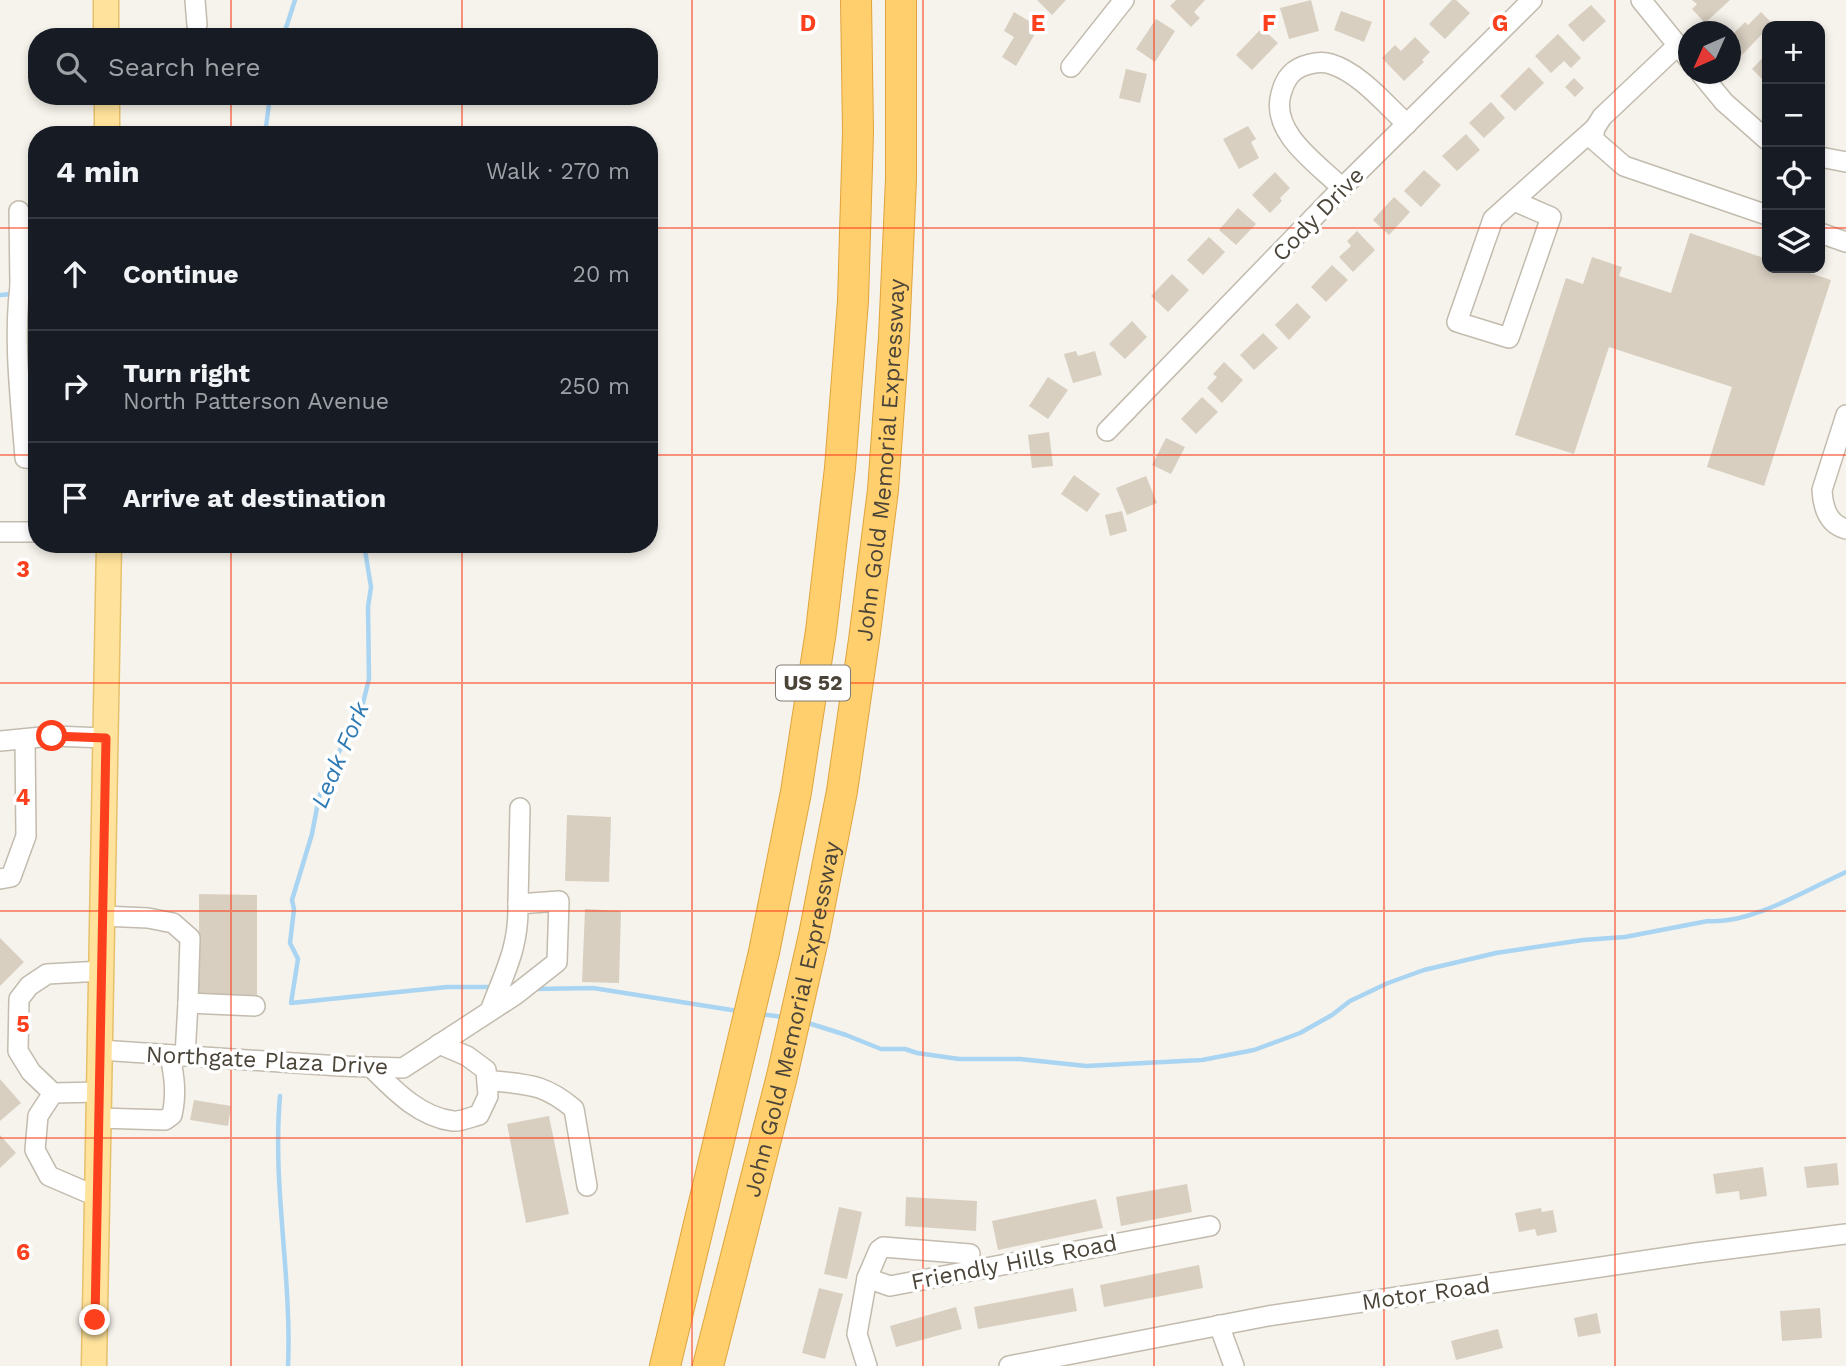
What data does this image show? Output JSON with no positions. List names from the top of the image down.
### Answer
{
  "streets": {
    "highway": ["John Gold Memorial Expressway", "US 52"],
    "street": [
      "Cody Drive",
      "Northgate Plaza Drive",
      "Friendly Hills Road",
      "Motor Road"
    ]
  },
  "water": ["Leak Fork"],
  "north": "bottom left",
  "page": {
    "map_buttons": ["+", "−"],
    "search": "Search here",
    "heading": ["4 min", "Walk · 270 m"],
    "list": [
      ["Continue", "20 m"],
      ["Turn right", "North Patterson Avenue", "250 m"],
      "Arrive at destination"
    ]
  },
  "grid": {
    "columns": [
      "D",
      "E",
      "F",
      "G"
    ],
    "rows": [
      "3",
      "4",
      "5",
      "6"
    ]
  }
}
